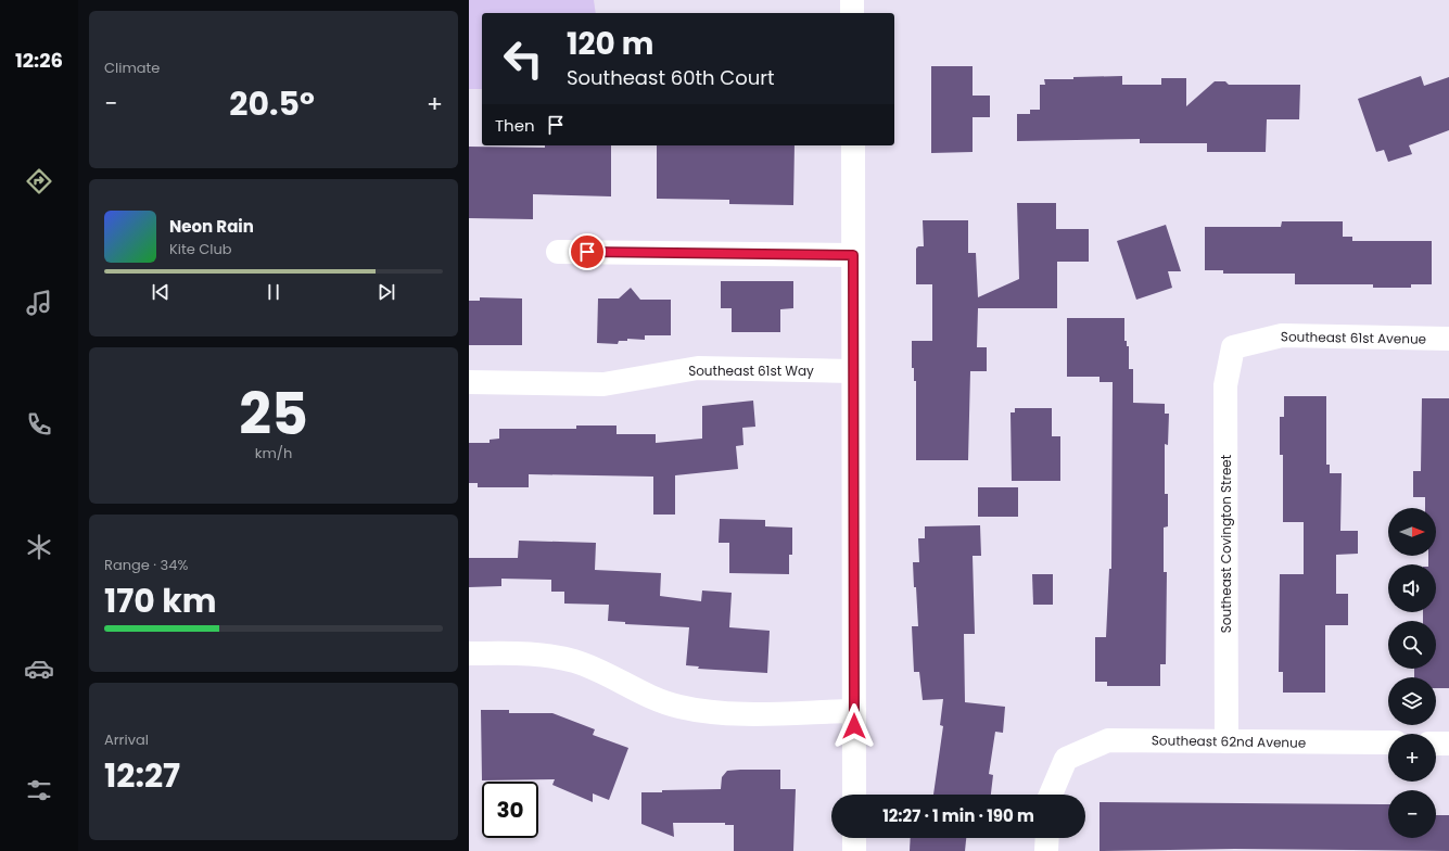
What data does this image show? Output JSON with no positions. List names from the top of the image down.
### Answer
{
  "streets": {
    "street": [
      "Southeast 61st Avenue",
      "Southeast 61st Way",
      "Southeast Covington Street",
      "Southeast 62nd Avenue"
    ]
  },
  "crossings": [
    ["Southeast 61st Avenue", "Southeast Covington Street"],
    ["Southeast Covington Street", "Southeast 62nd Avenue"]
  ],
  "north": "right",
  "page": {
    "tabs": "12:26",
    "tile": [
      "Climate",
      ["25", "km/h"],
      ["Range · 34%", "170 km"],
      ["Arrival", "12:27"]
    ],
    "turn": ["120 m", "Southeast 60th Court"],
    "heat": ["−", "20.5°", "+"],
    "then": "Then",
    "song": ["Neon Rain", "Kite Club"],
    "map_buttons": ["+", "−"],
    "limit": "30",
    "trip": "12:27 · 1 min · 190 m"
  }
}
